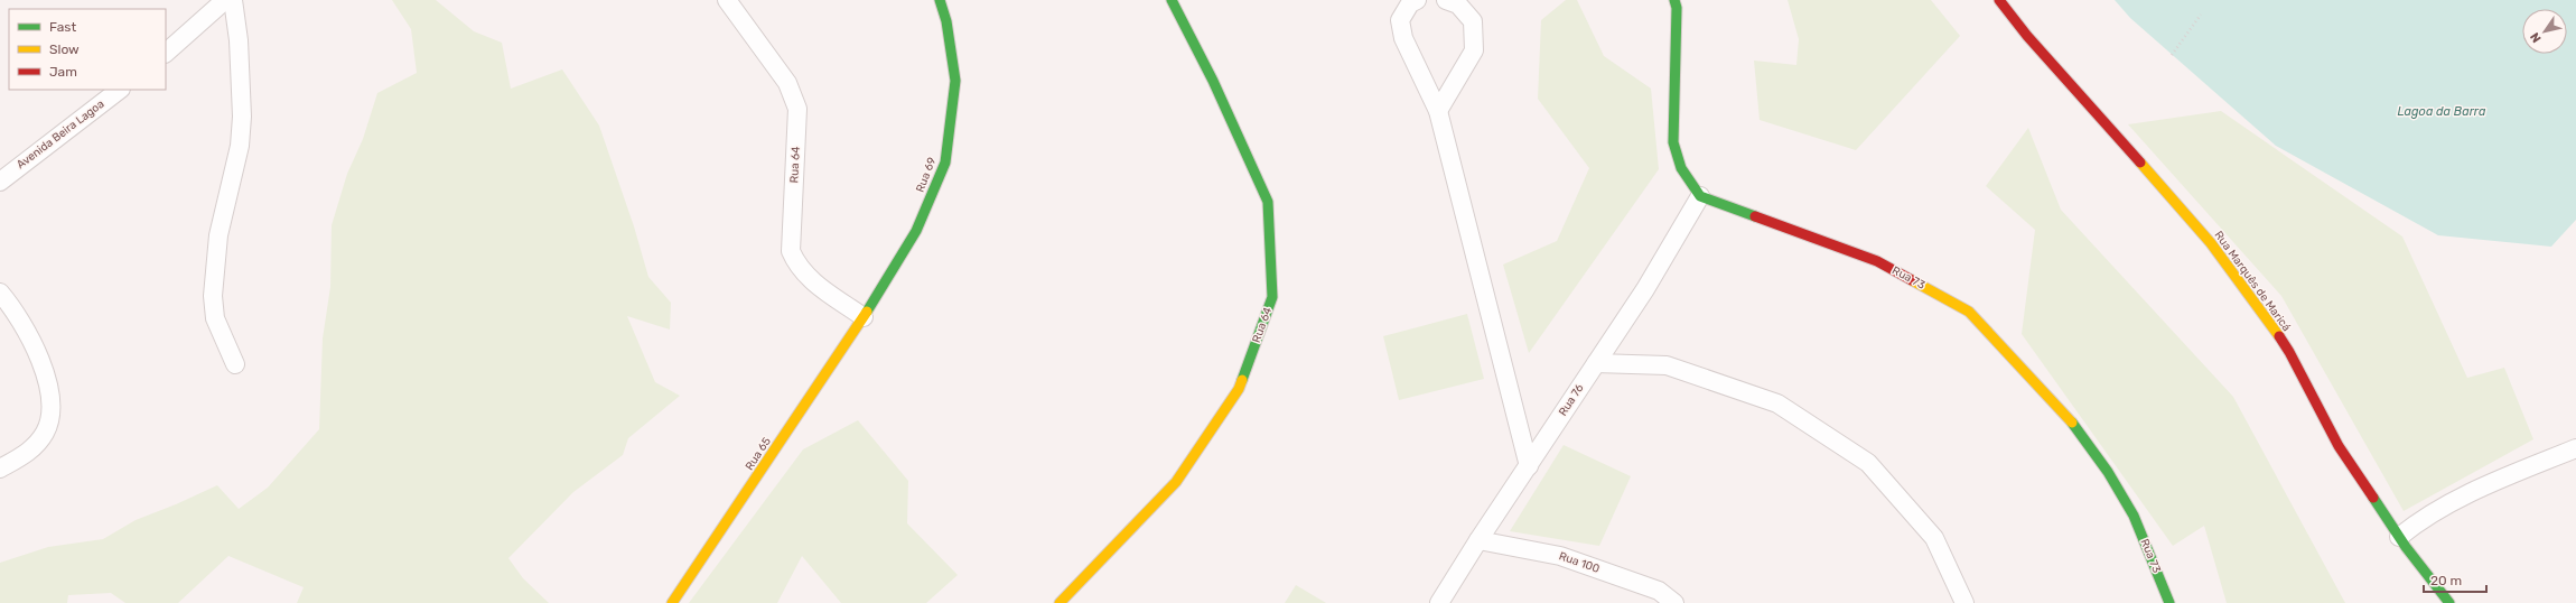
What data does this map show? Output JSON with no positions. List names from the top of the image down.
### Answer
{
  "streets": {
    "street": [
      "Avenida Beira Lagoa",
      "Rua 64",
      "Rua 69",
      "Rua 73",
      "Rua Marquês de Maricá",
      "Rua 76",
      "Rua 65",
      "Rua 100"
    ]
  },
  "crossings": [
    ["Rua 64", "Rua 69"],
    ["Rua 64", "Rua 65"],
    ["Rua 69", "Rua 65"],
    ["Rua 73", "Rua 76"],
    ["Rua 76", "Rua 100"]
  ],
  "water": ["Lagoa da Barra"],
  "legend": ["Fast", "Slow", "Jam"],
  "scale_bar": "20 m",
  "north": "bottom left"
}
